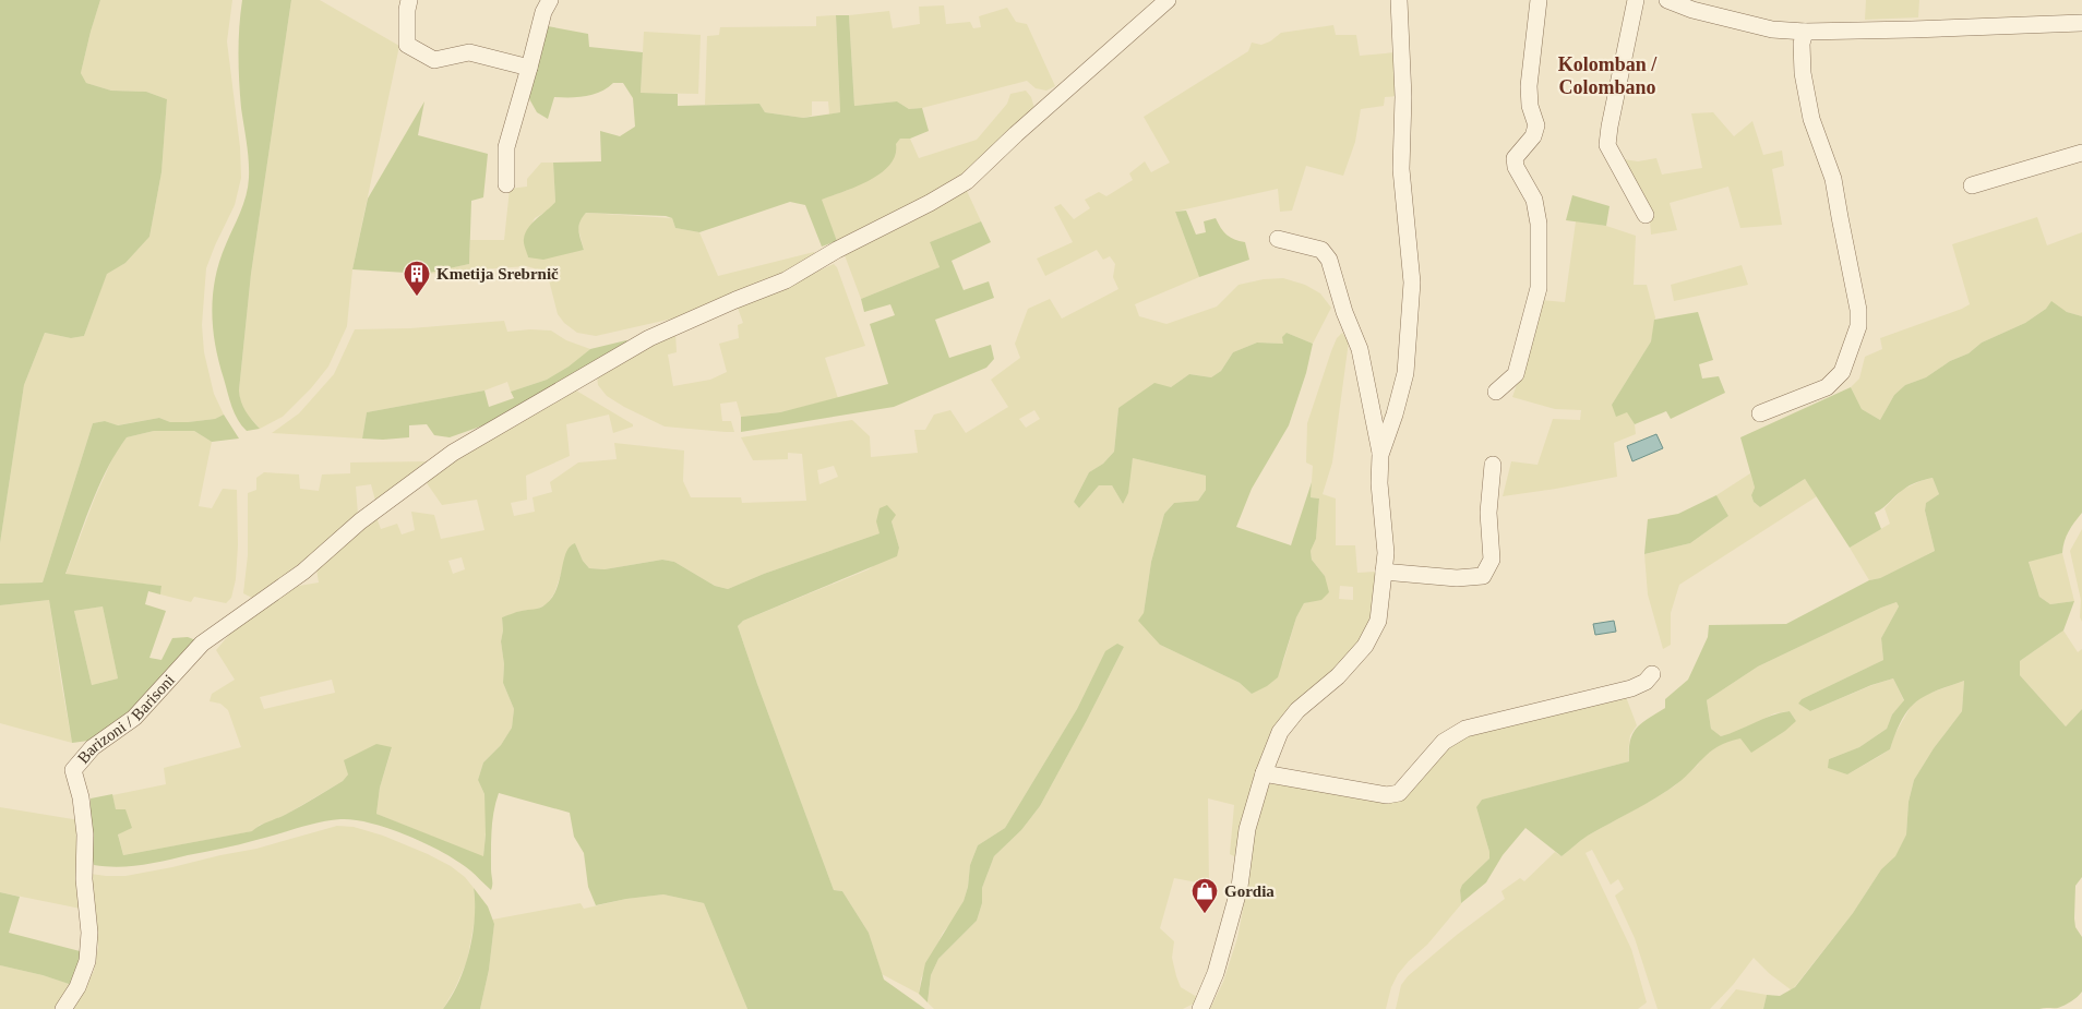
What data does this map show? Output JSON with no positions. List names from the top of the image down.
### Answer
{
  "streets": {
    "street": ["Barizoni / Barisoni"]
  },
  "districts": ["Kolomban / Colombano"],
  "places": {
    "building": ["Kmetija Srebrnič"],
    "shop": ["Gordia"]
  }
}
